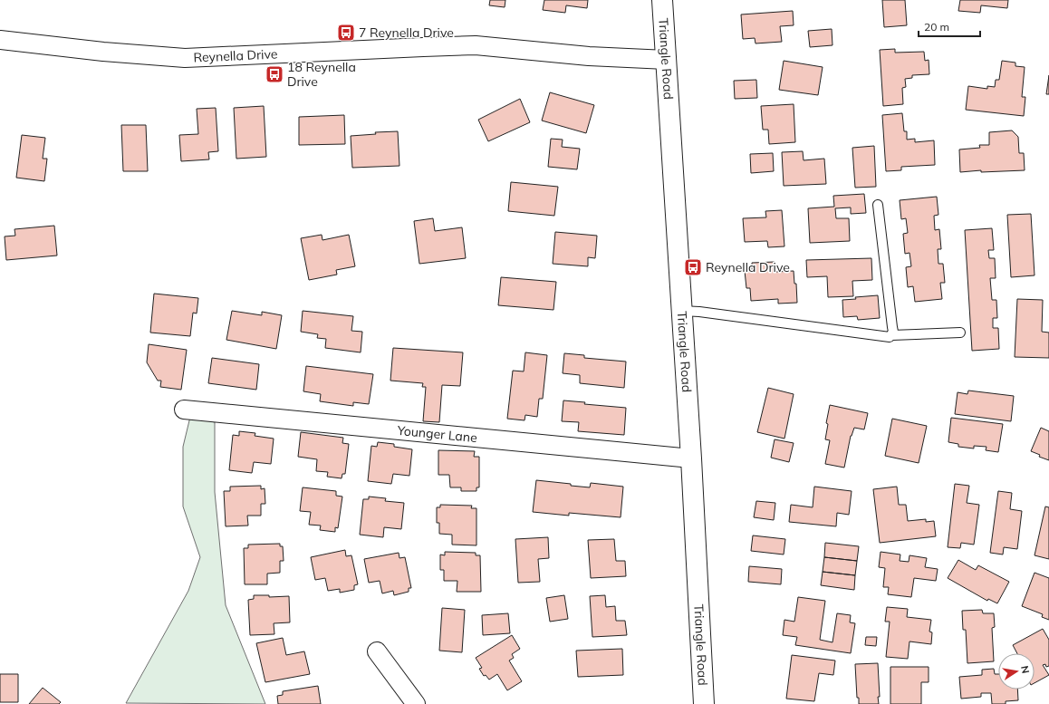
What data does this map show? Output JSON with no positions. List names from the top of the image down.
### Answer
{
  "streets": {
    "main road": ["Triangle Road"],
    "street": ["Reynella Drive", "Younger Lane"]
  },
  "crossings": [
    ["Reynella Drive", "Triangle Road"],
    ["Triangle Road", "Younger Lane"]
  ],
  "places": {
    "bus stop": ["7 Reynella Drive", "18 Reynella Drive", "Reynella Drive"]
  },
  "scale_bar": "20 m",
  "north": "right"
}
